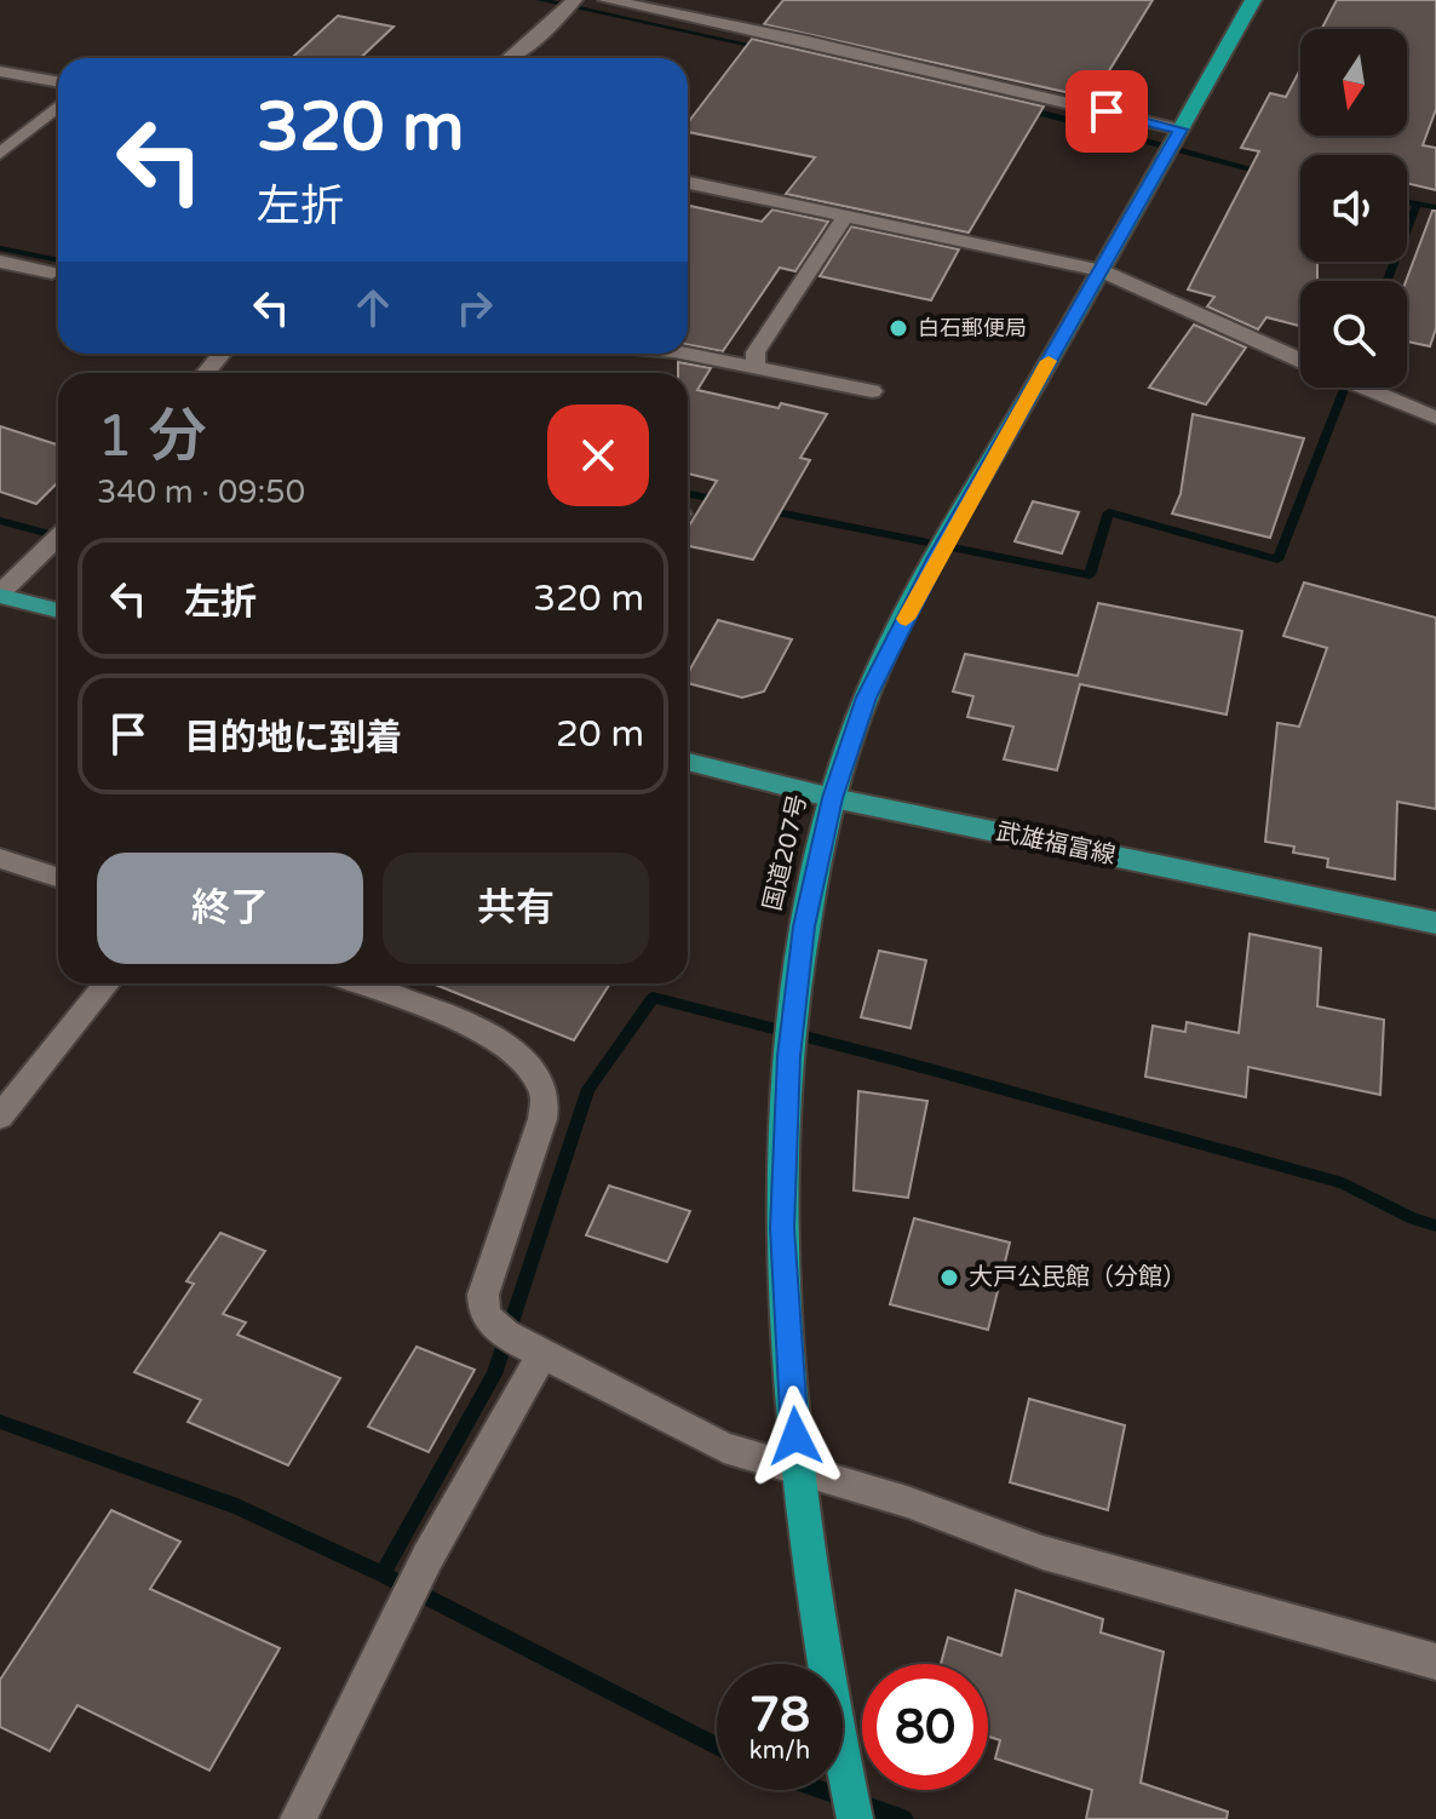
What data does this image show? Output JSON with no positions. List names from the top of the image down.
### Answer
{
  "streets": {
    "highway": ["国道207号"],
    "main road": ["武雄福富線"]
  },
  "crossings": [
    ["武雄福富線", "国道207号"]
  ],
  "places": ["白石郵便局", "大戸公民館（分館）"],
  "north": "bottom",
  "page": {
    "turn": ["320 m", "左折"],
    "heading": ["1 分", "340 m · 09:50"],
    "list": [
      {
        "name": "左折",
        "value": "320 m"
      },
      {
        "name": "目的地に到着",
        "value": "20 m"
      }
    ],
    "buttons": ["終了", "共有"],
    "speed": "78 km/h",
    "limit": "80"
  }
}
